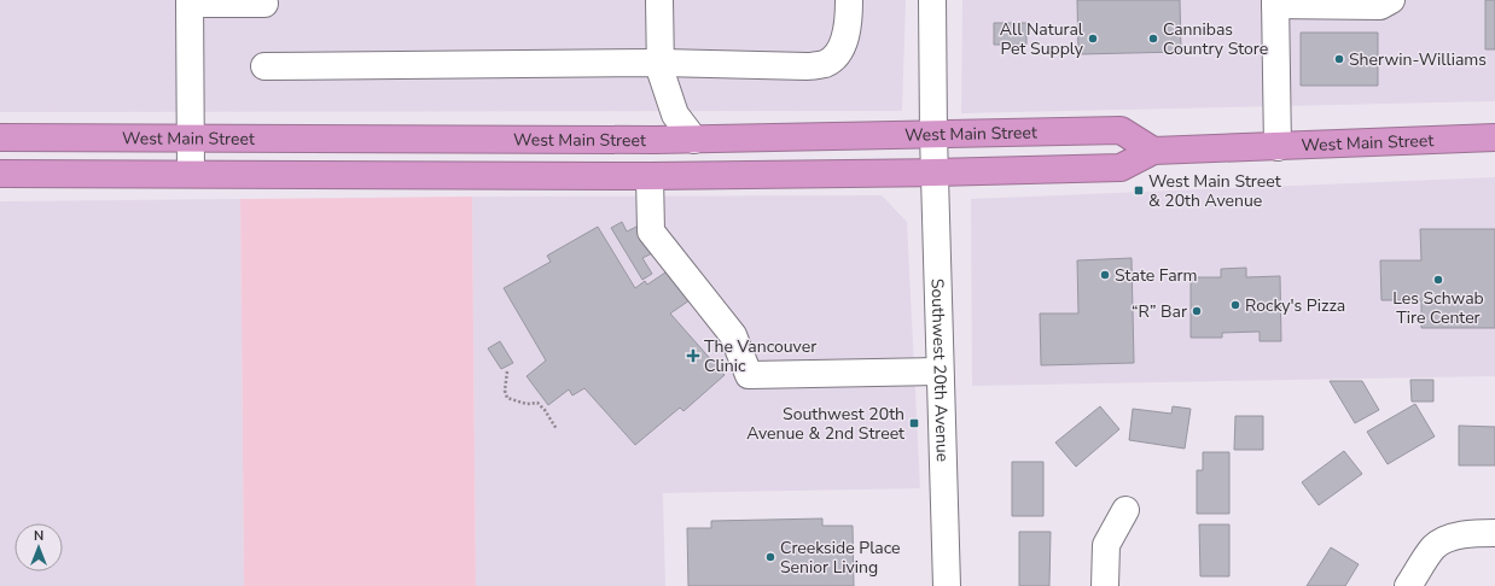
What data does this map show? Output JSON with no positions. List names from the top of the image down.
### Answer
{
  "streets": {
    "highway": ["West Main Street"],
    "street": ["Southwest 20th Avenue"]
  },
  "crossings": [
    ["West Main Street", "Southwest 20th Avenue"]
  ],
  "places": {
    "other": [
      "All Natural Pet Supply",
      "Cannibas Country Store",
      "Sherwin-Williams",
      "State Farm",
      "Les Schwab Tire Center",
      "Rocky's Pizza",
      "“R” Bar",
      "Creekside Place Senior Living"
    ],
    "transit": ["West Main Street & 20th Avenue", "Southwest 20th Avenue & 2nd Street"],
    "health": ["The Vancouver Clinic"]
  },
  "north": "top"
}
